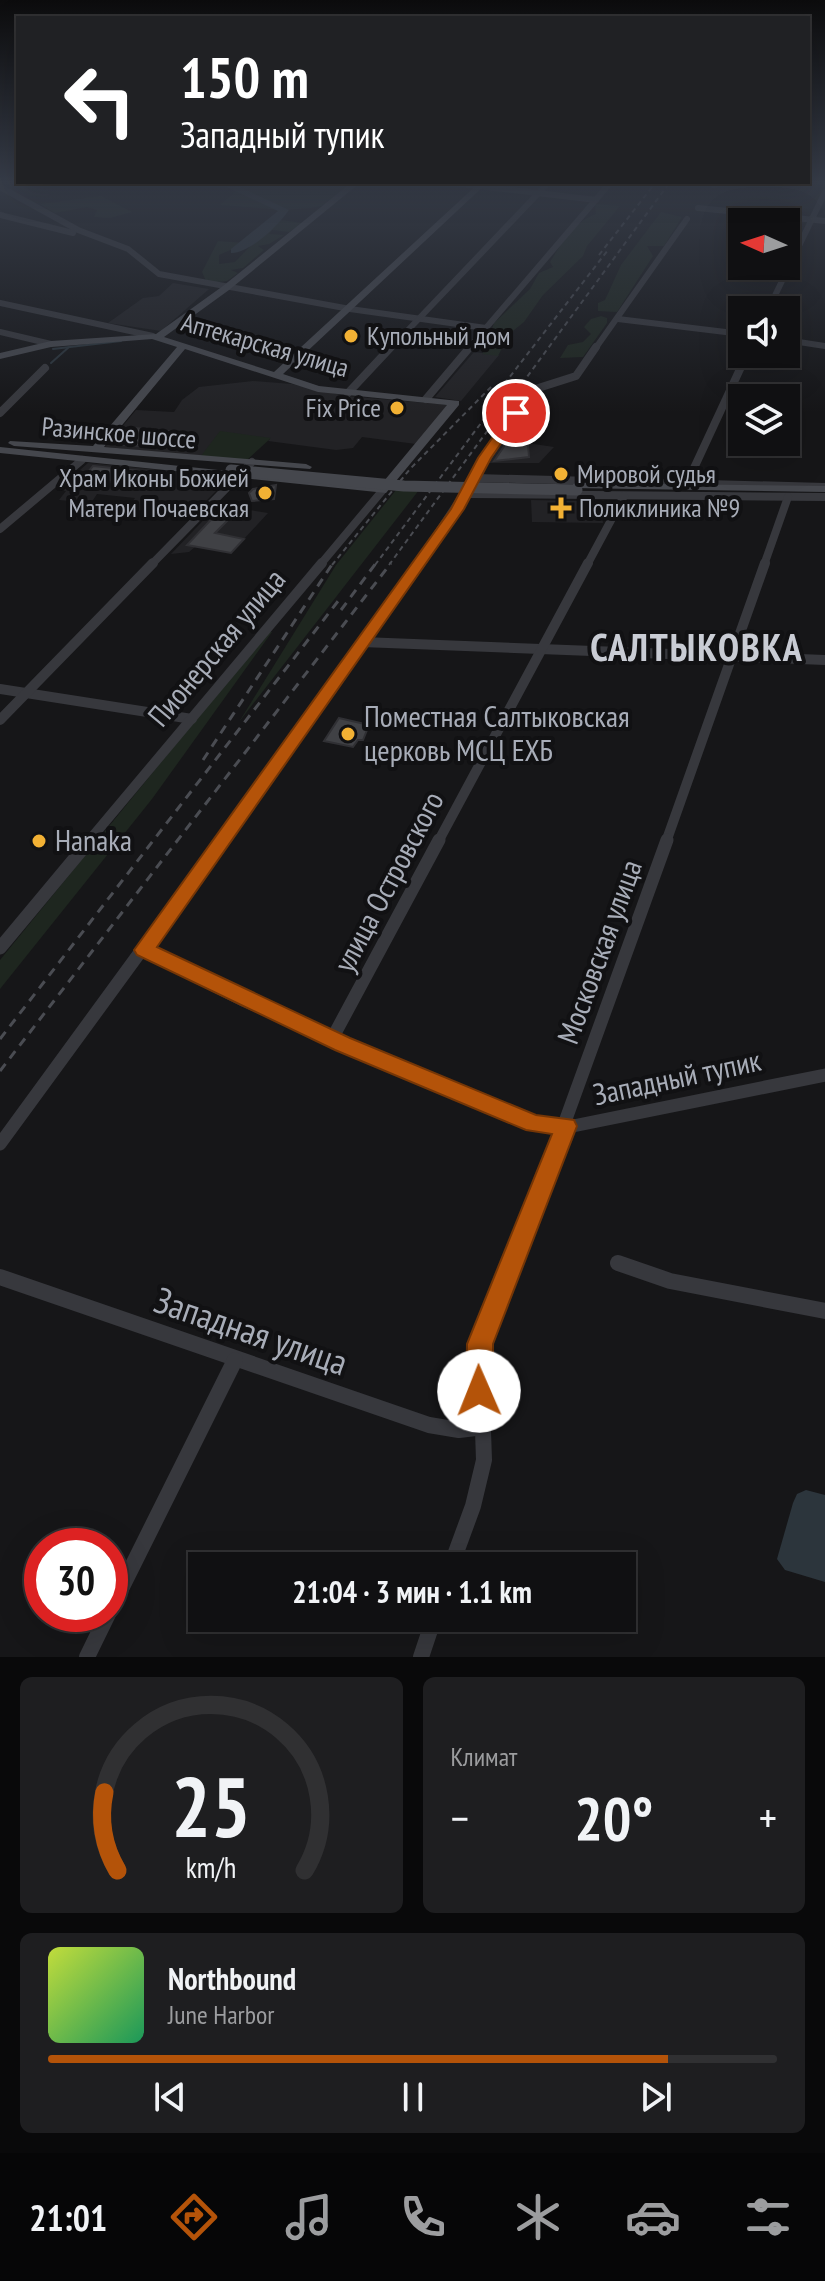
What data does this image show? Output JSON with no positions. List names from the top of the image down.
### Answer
{
  "streets": {
    "street": [
      "Аптекарская улица",
      "Разинское шоссе",
      "Пионерская улица",
      "улица Островского",
      "Московская улица",
      "Западный тупик",
      "Западная улица"
    ]
  },
  "crossings": [
    ["Аптекарская улица", "Пионерская улица"],
    ["улица Островского", "Западный тупик"],
    ["Московская улица", "Западный тупик"],
    ["Московская улица", "Западная улица"]
  ],
  "districts": ["САЛТЫКОВКА"],
  "places": {
    "other": [
      "Купольный дом",
      "Fix Price",
      "Мировой судья",
      "Храм Иконы Божией Матери Почаевская",
      "Поместная Салтыковская церковь МСЦ ЕХБ",
      "Hanaka"
    ],
    "health": ["Поликлиника №9"]
  },
  "north": "left",
  "page": {
    "turn": ["150 m", "Западный тупик"],
    "limit": "30",
    "trip": "21:04 · 3 мин · 1.1 km",
    "tile": "Климат",
    "heat": ["−", "20°", "+"],
    "song": ["Northbound", "June Harbor"],
    "tabs": "21:01",
    "gauge": ["25", "km/h"]
  }
}
